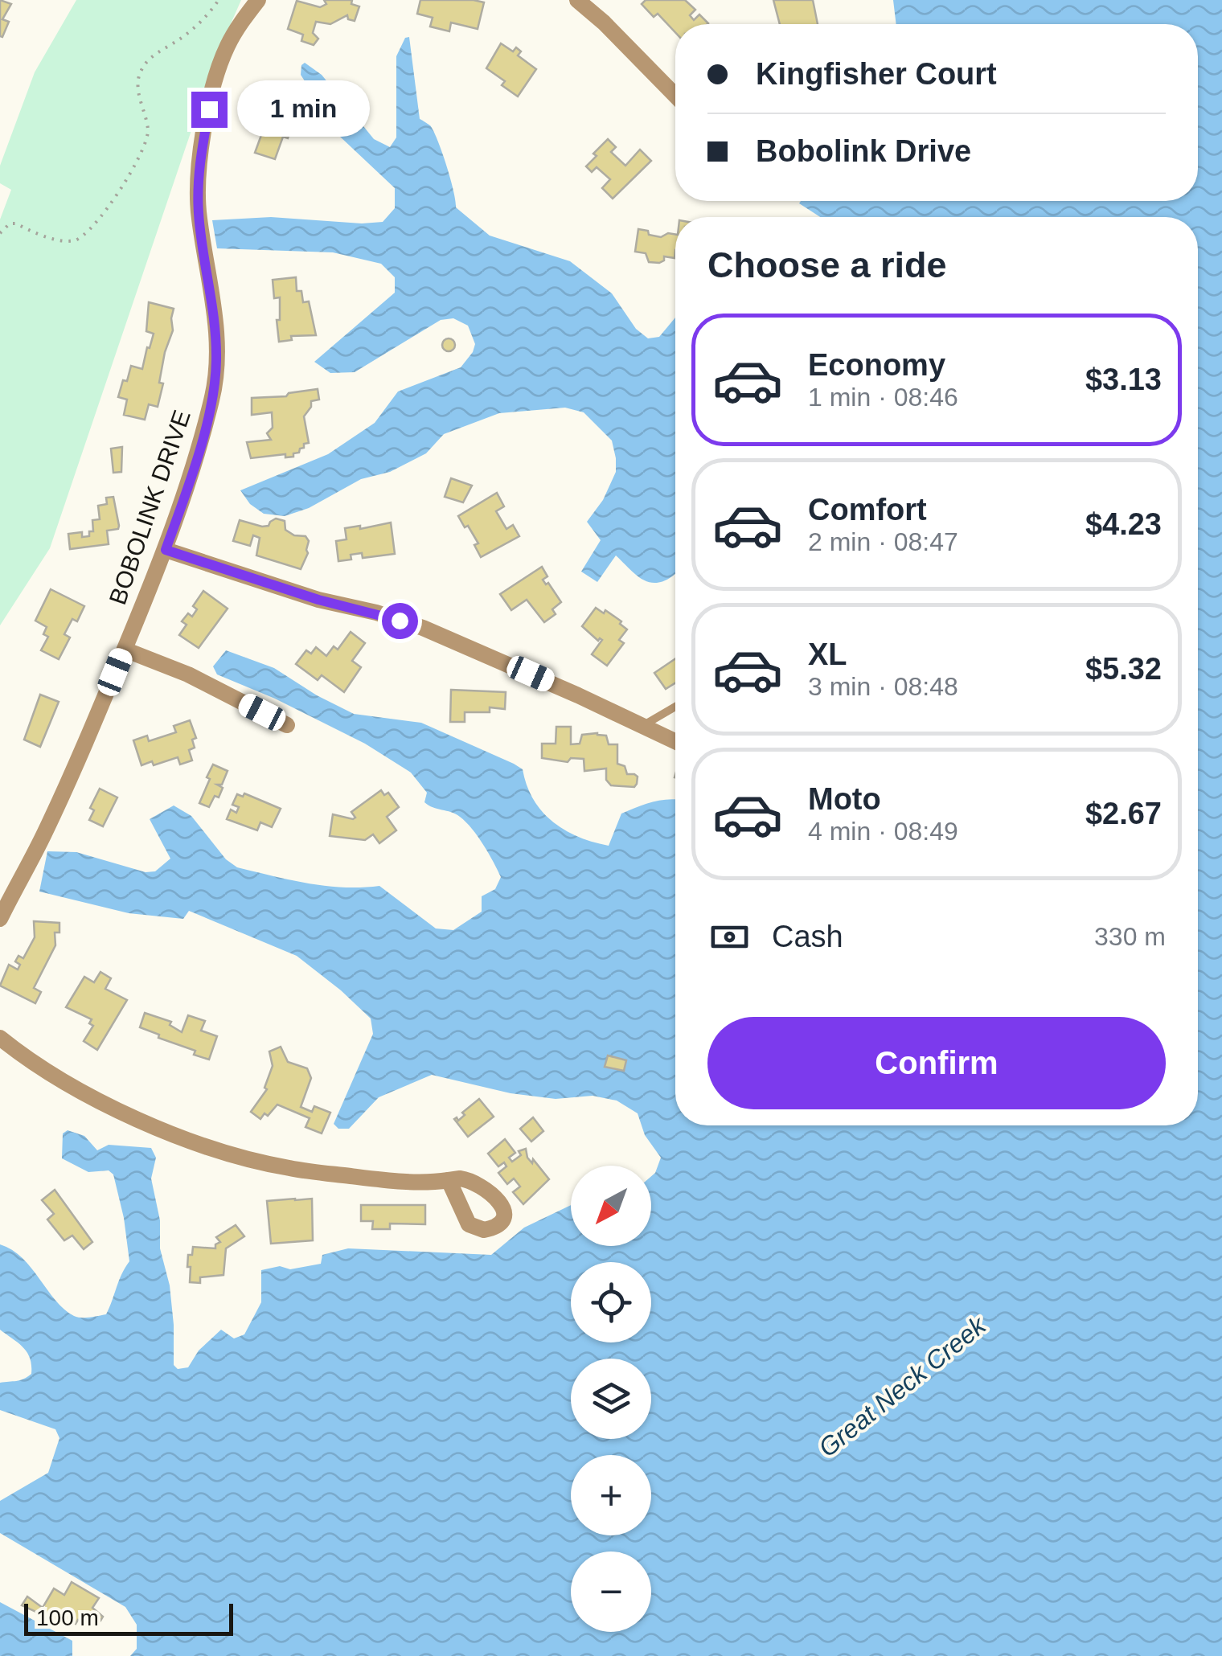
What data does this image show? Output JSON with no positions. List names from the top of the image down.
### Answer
{
  "streets": {
    "street": ["BOBOLINK DRIVE"]
  },
  "water": ["Great Neck Creek"],
  "scale_bar": "100 m",
  "north": "bottom left",
  "page": {
    "banner": ["Kingfisher Court", "Bobolink Drive"],
    "bubble": "1 min",
    "heading": "Choose a ride",
    "list": [
      {
        "name": "Economy",
        "note": "1 min · 08:46",
        "value": "$3.13"
      },
      {
        "name": "Comfort",
        "note": "2 min · 08:47",
        "value": "$4.23"
      },
      {
        "name": "XL",
        "note": "3 min · 08:48",
        "value": "$5.32"
      },
      {
        "name": "Moto",
        "note": "4 min · 08:49",
        "value": "$2.67"
      }
    ],
    "pay": ["Cash", "330 m"],
    "buttons": "Confirm",
    "map_buttons": ["+", "−"],
    "scale": "100 m"
  }
}
